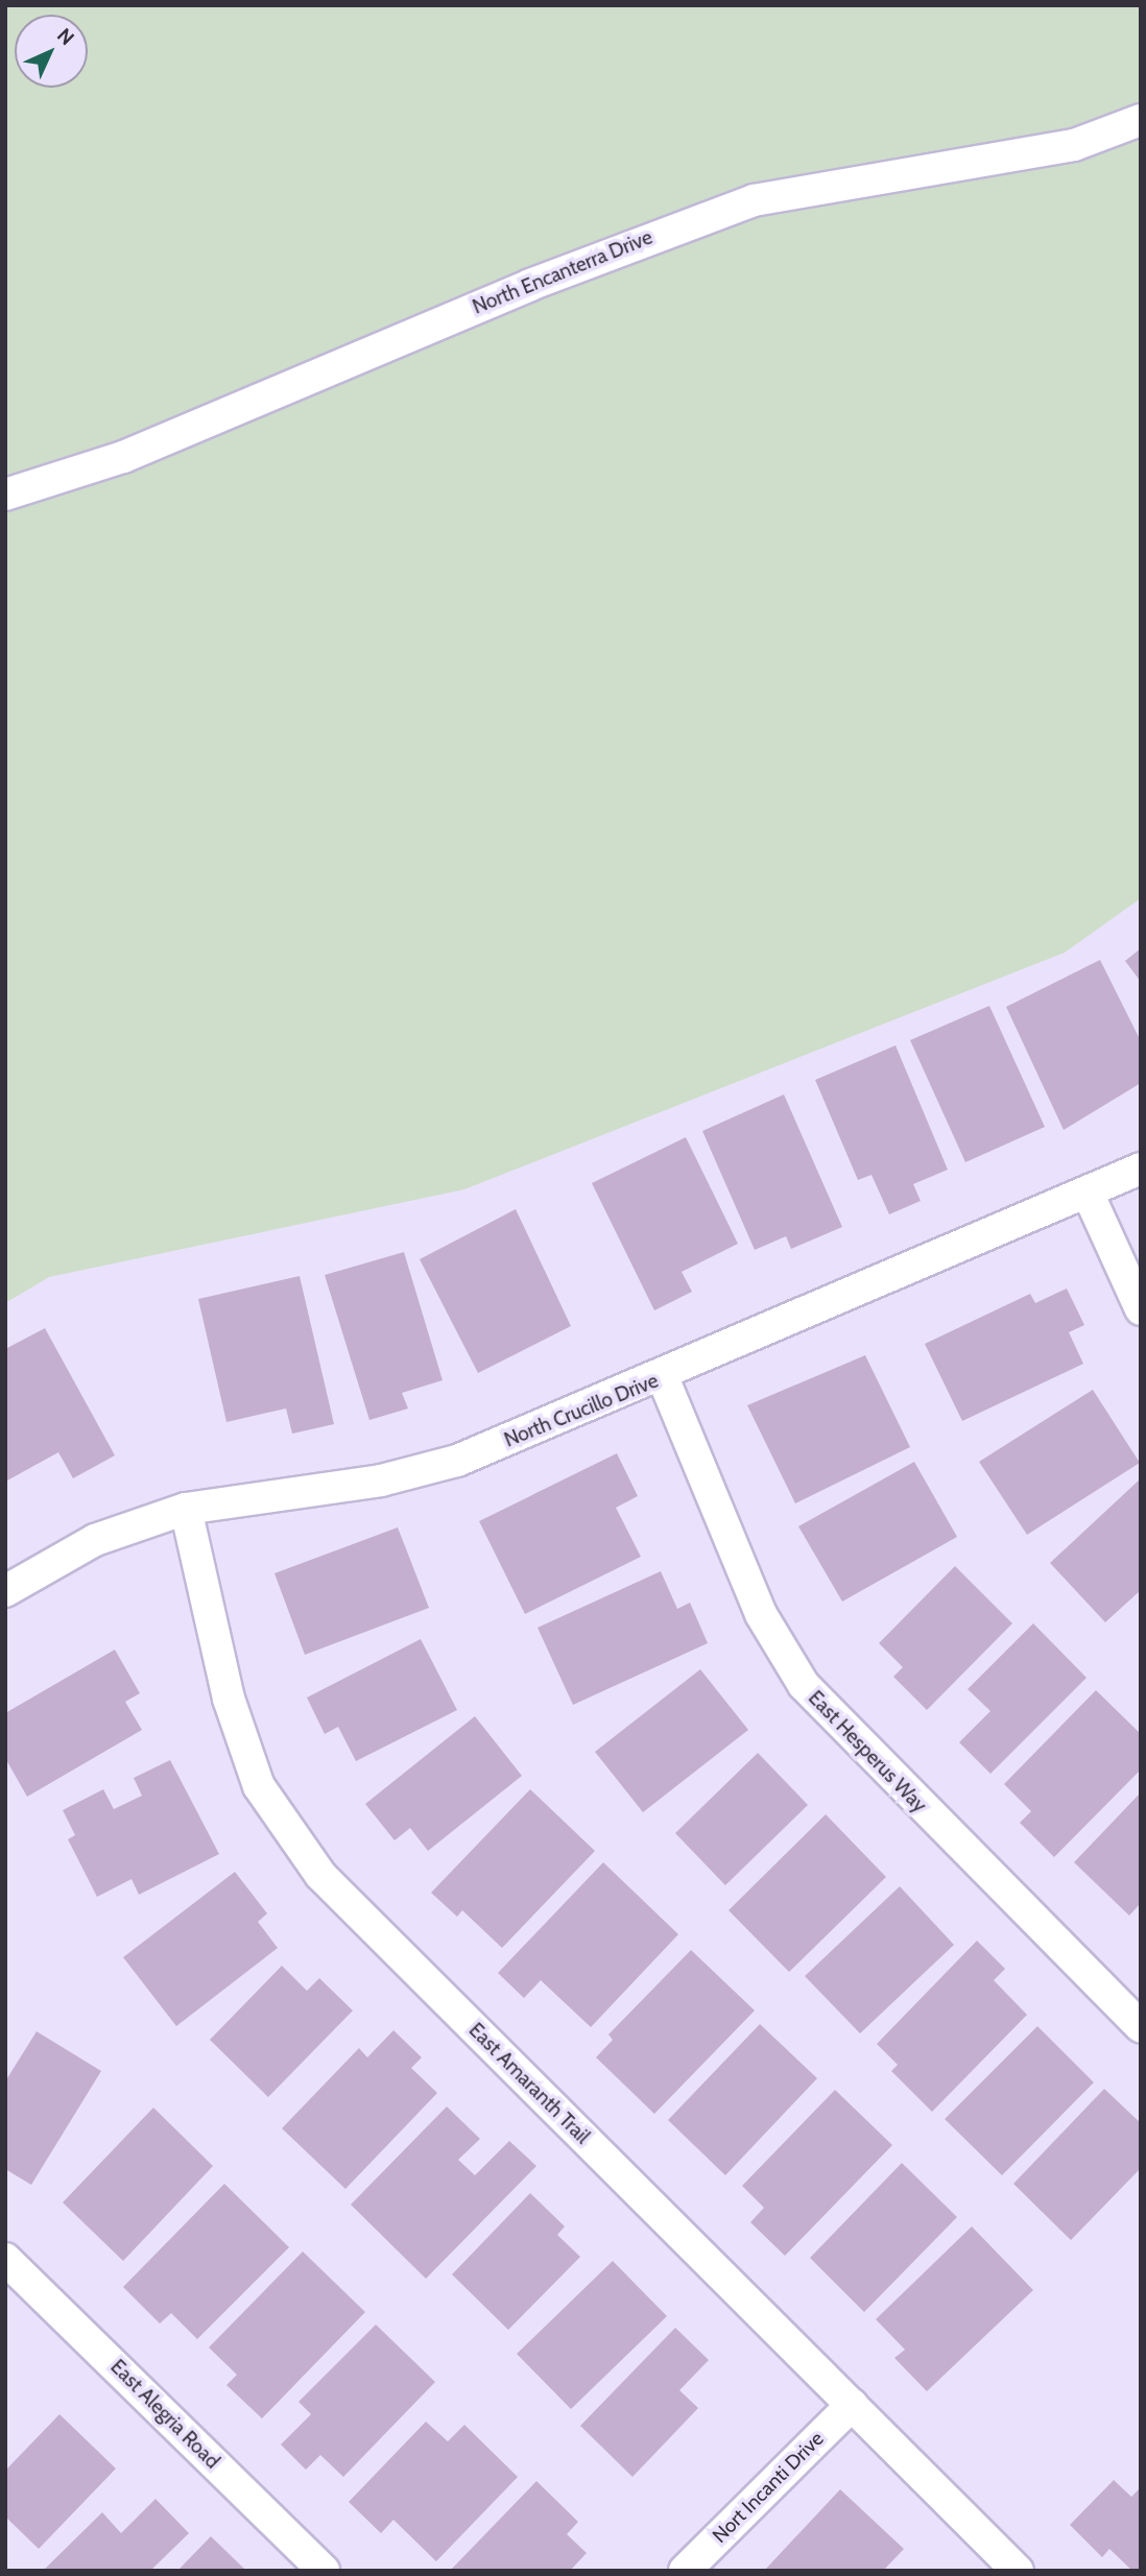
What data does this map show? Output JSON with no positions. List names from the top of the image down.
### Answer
{
  "streets": {
    "street": [
      "North Encanterra Drive",
      "North Crucillo Drive",
      "East Hesperus Way",
      "East Amaranth Trail",
      "East Alegria Road",
      "Nort Incanti Drive"
    ]
  },
  "crossings": [
    ["North Crucillo Drive", "East Hesperus Way"],
    ["North Crucillo Drive", "East Amaranth Trail"],
    ["East Amaranth Trail", "Nort Incanti Drive"]
  ],
  "north": "top right"
}
